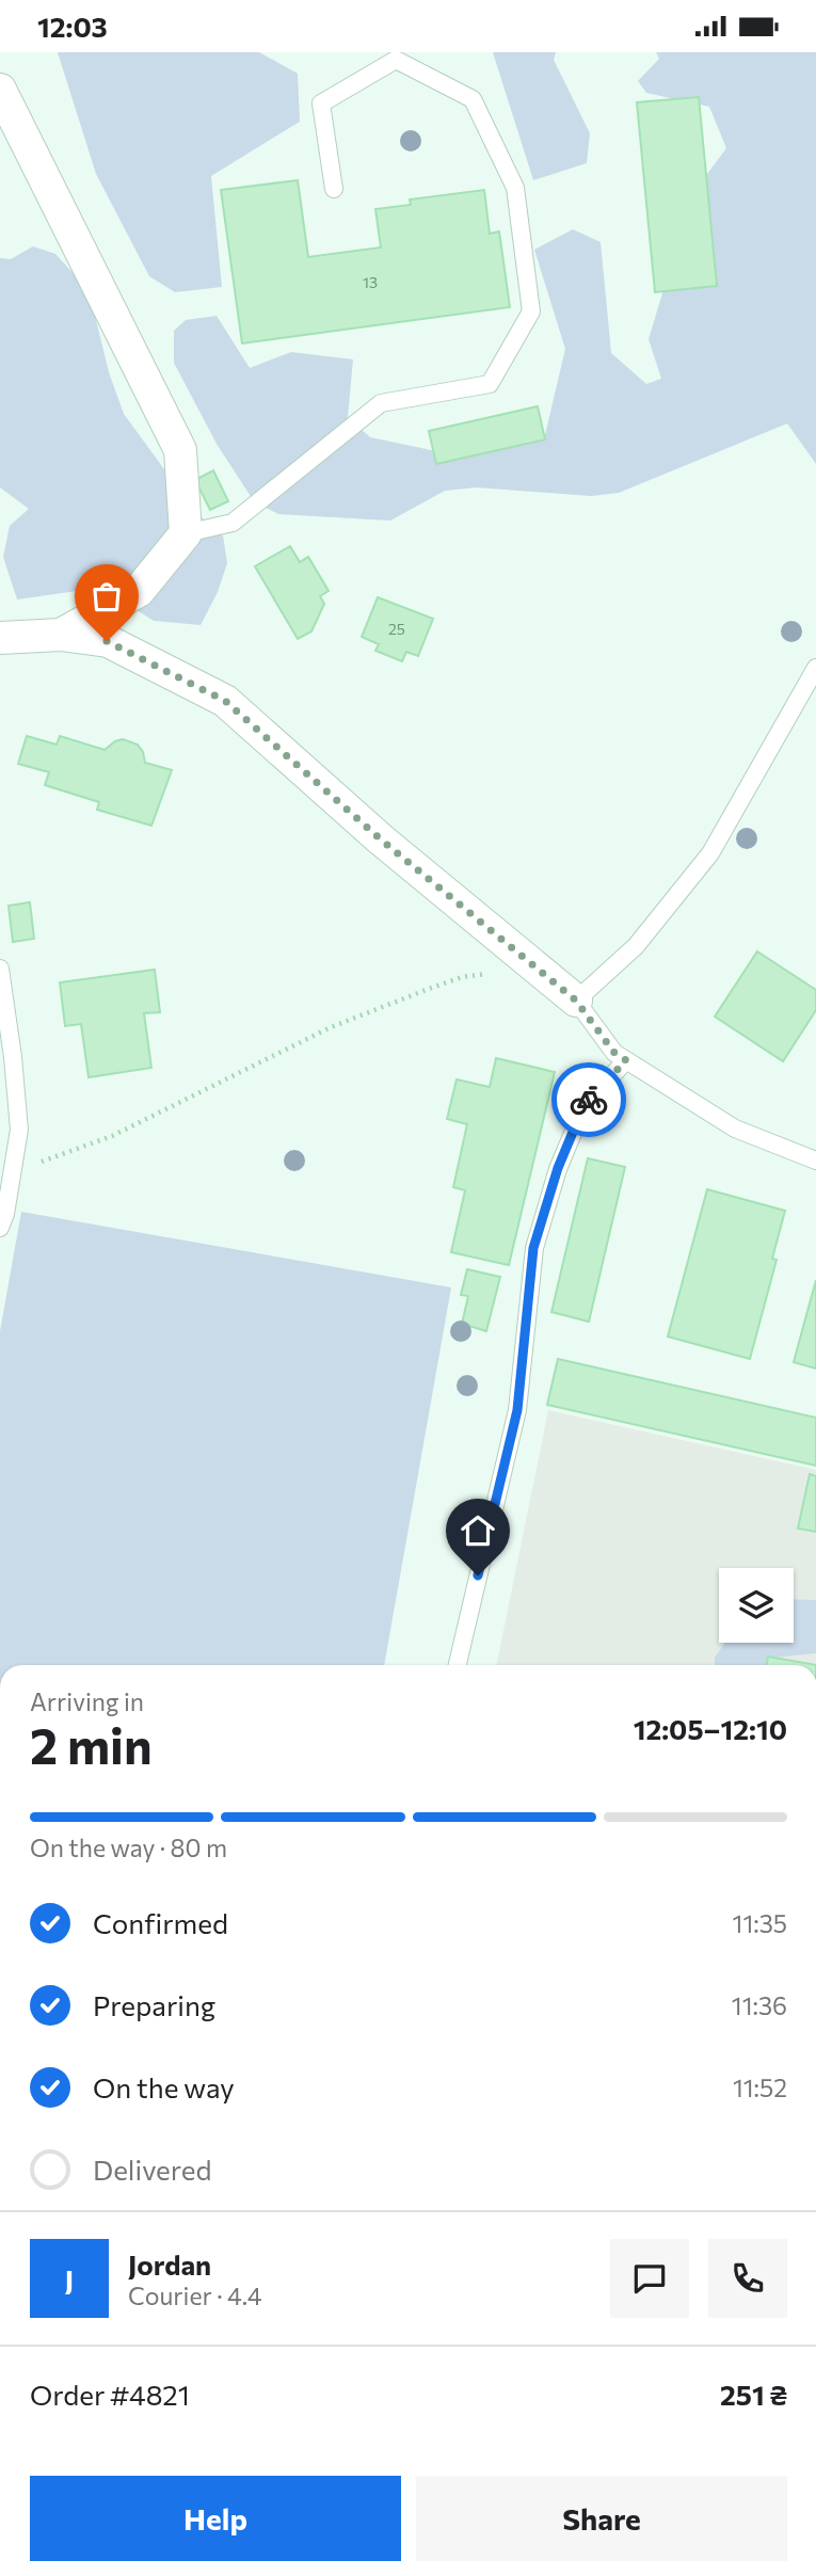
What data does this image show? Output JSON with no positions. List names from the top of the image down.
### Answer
{
  "house_numbers": ["13", "25"],
  "page": {
    "status": "12:03",
    "heading": ["2 min", "Arriving in", "12:05–12:10"],
    "panel": [
      "Jordan",
      "Courier · 4.4",
      "Order #4821",
      "251 ₴"
    ],
    "bar": "On the way · 80 m",
    "list": [
      ["Confirmed", "11:35"],
      ["Preparing", "11:36"],
      ["On the way", "11:52"],
      "Delivered"
    ],
    "round": "J",
    "buttons": ["Help", "Share"]
  }
}
